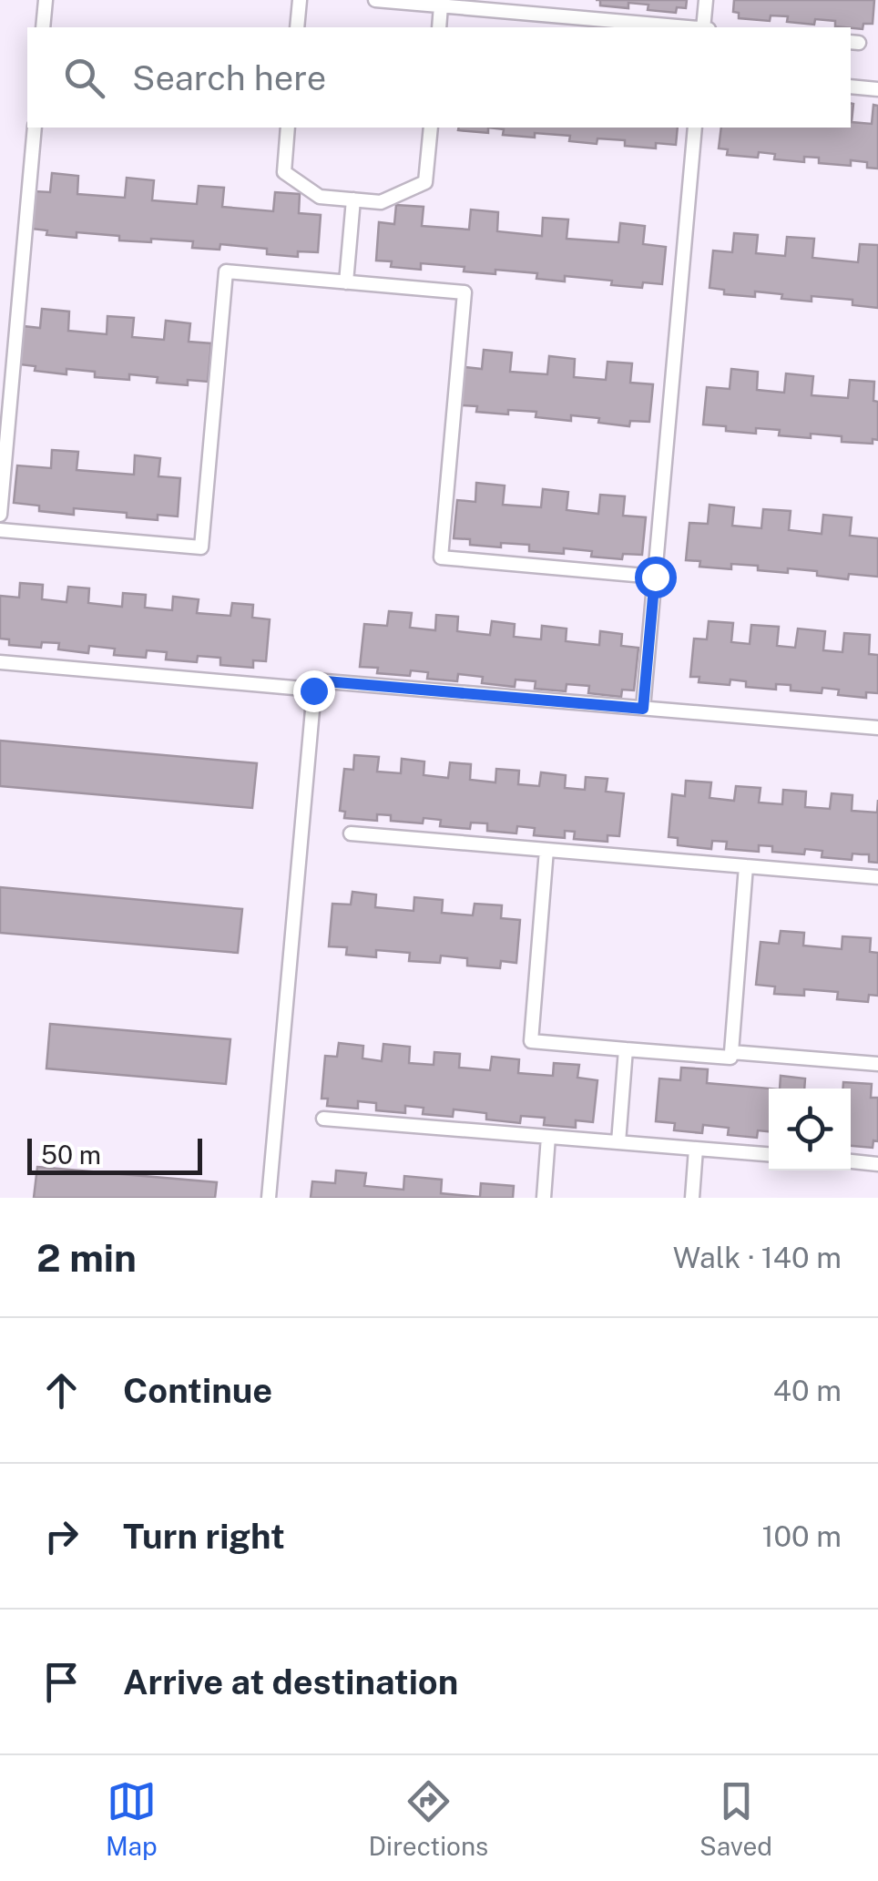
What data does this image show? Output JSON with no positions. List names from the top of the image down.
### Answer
{
  "scale_bar": "50 m",
  "page": {
    "search": "Search here",
    "scale": "50 m",
    "heading": ["2 min", "Walk · 140 m"],
    "list": [
      ["Continue", "40 m"],
      ["Turn right", "100 m"],
      "Arrive at destination"
    ],
    "nav": ["Map", "Directions", "Saved"]
  }
}
